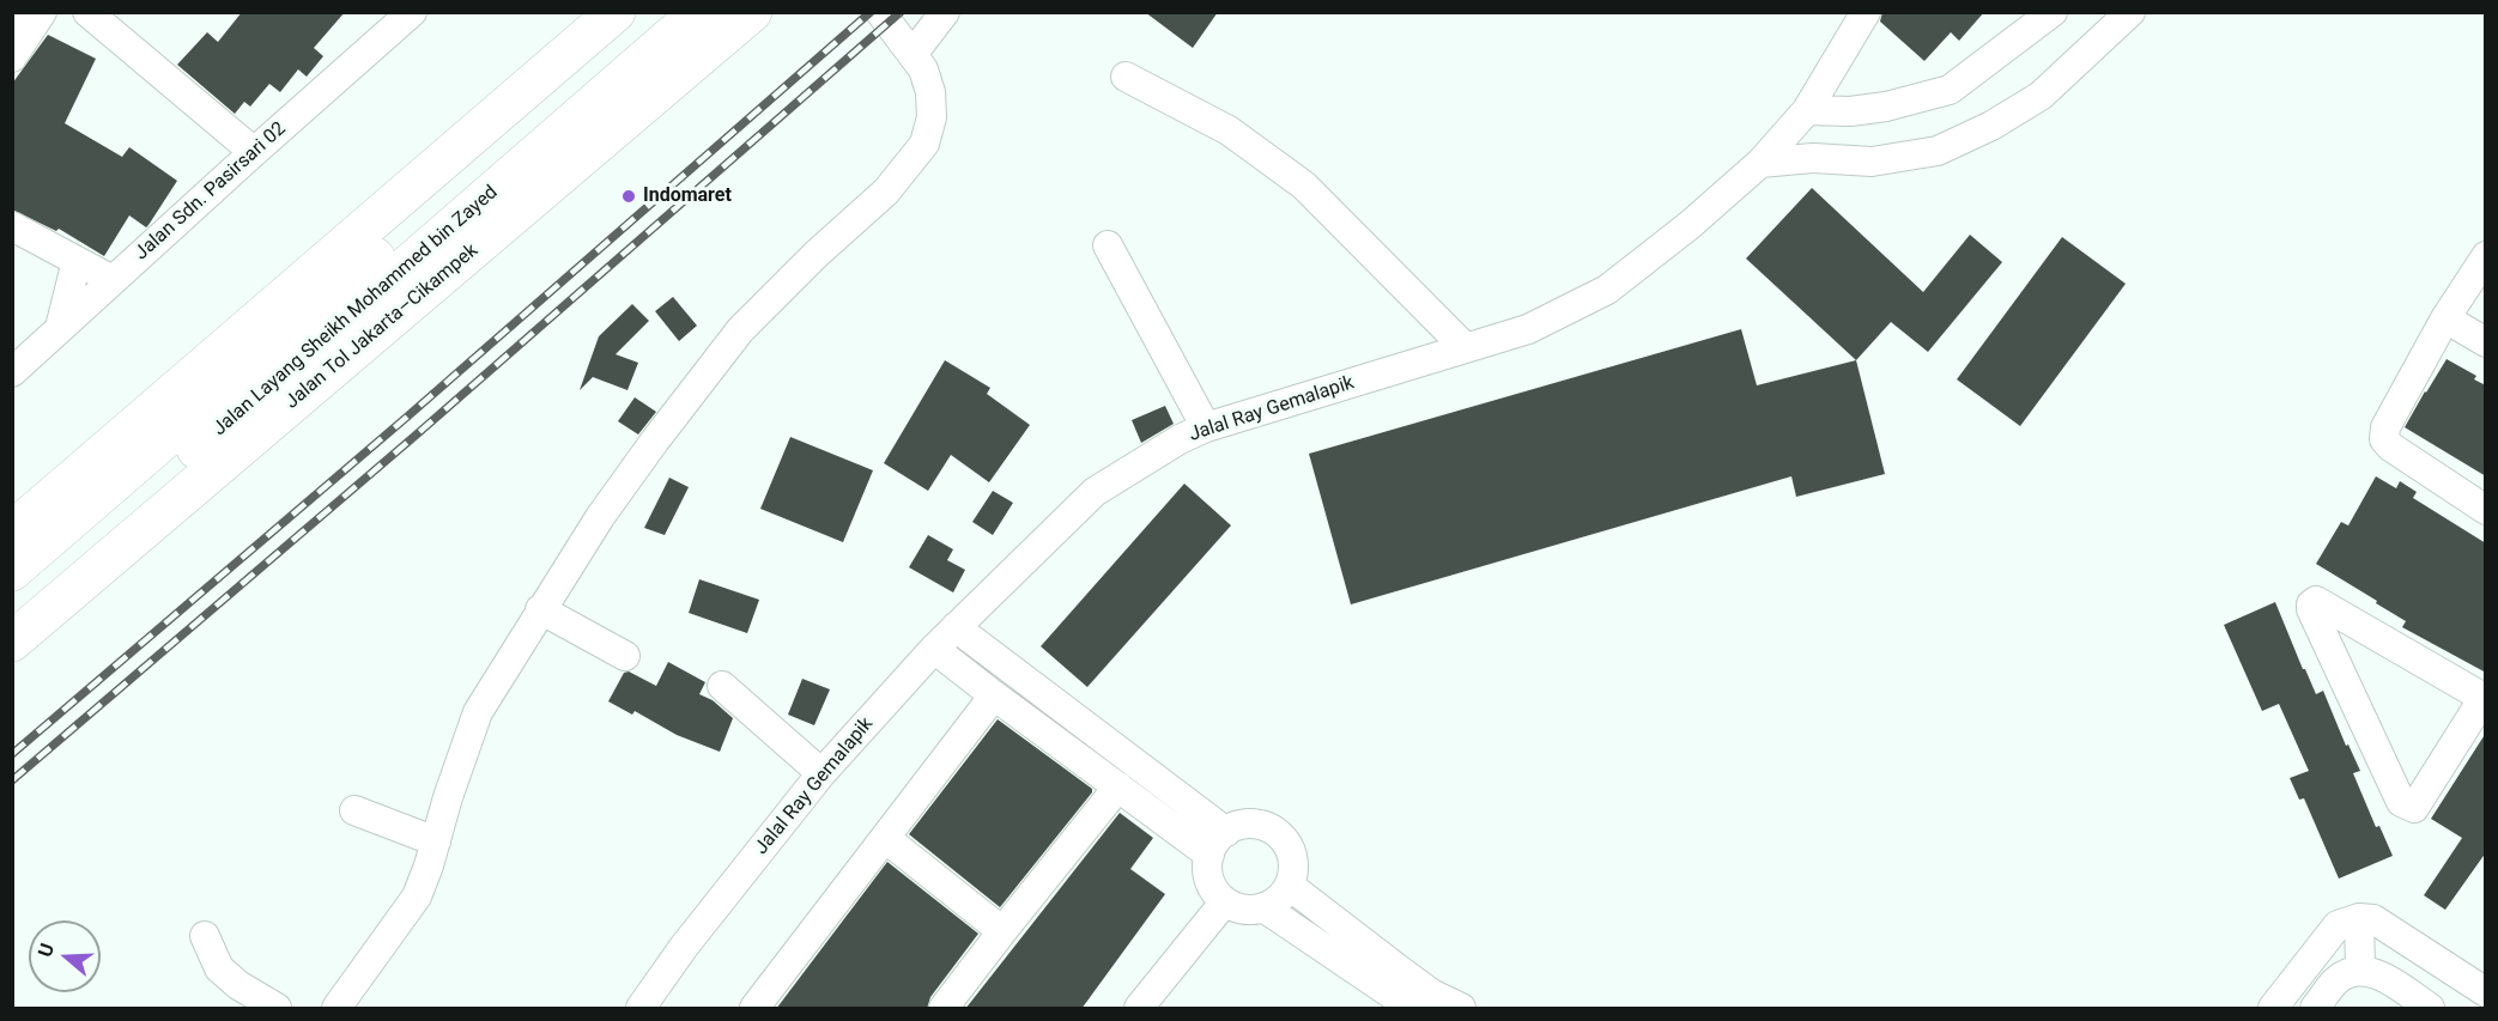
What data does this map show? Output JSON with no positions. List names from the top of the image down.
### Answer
{
  "streets": {
    "highway": ["Jalan Layang Sheikh Mohammed bin Zayed", "Jalan Tol Jakarta–Cikampek"],
    "street": ["Jalan Sdn. Pasirsari 02", "Jalal Ray Gemalapik"]
  },
  "places": ["Indomaret"],
  "north": "left"
}
